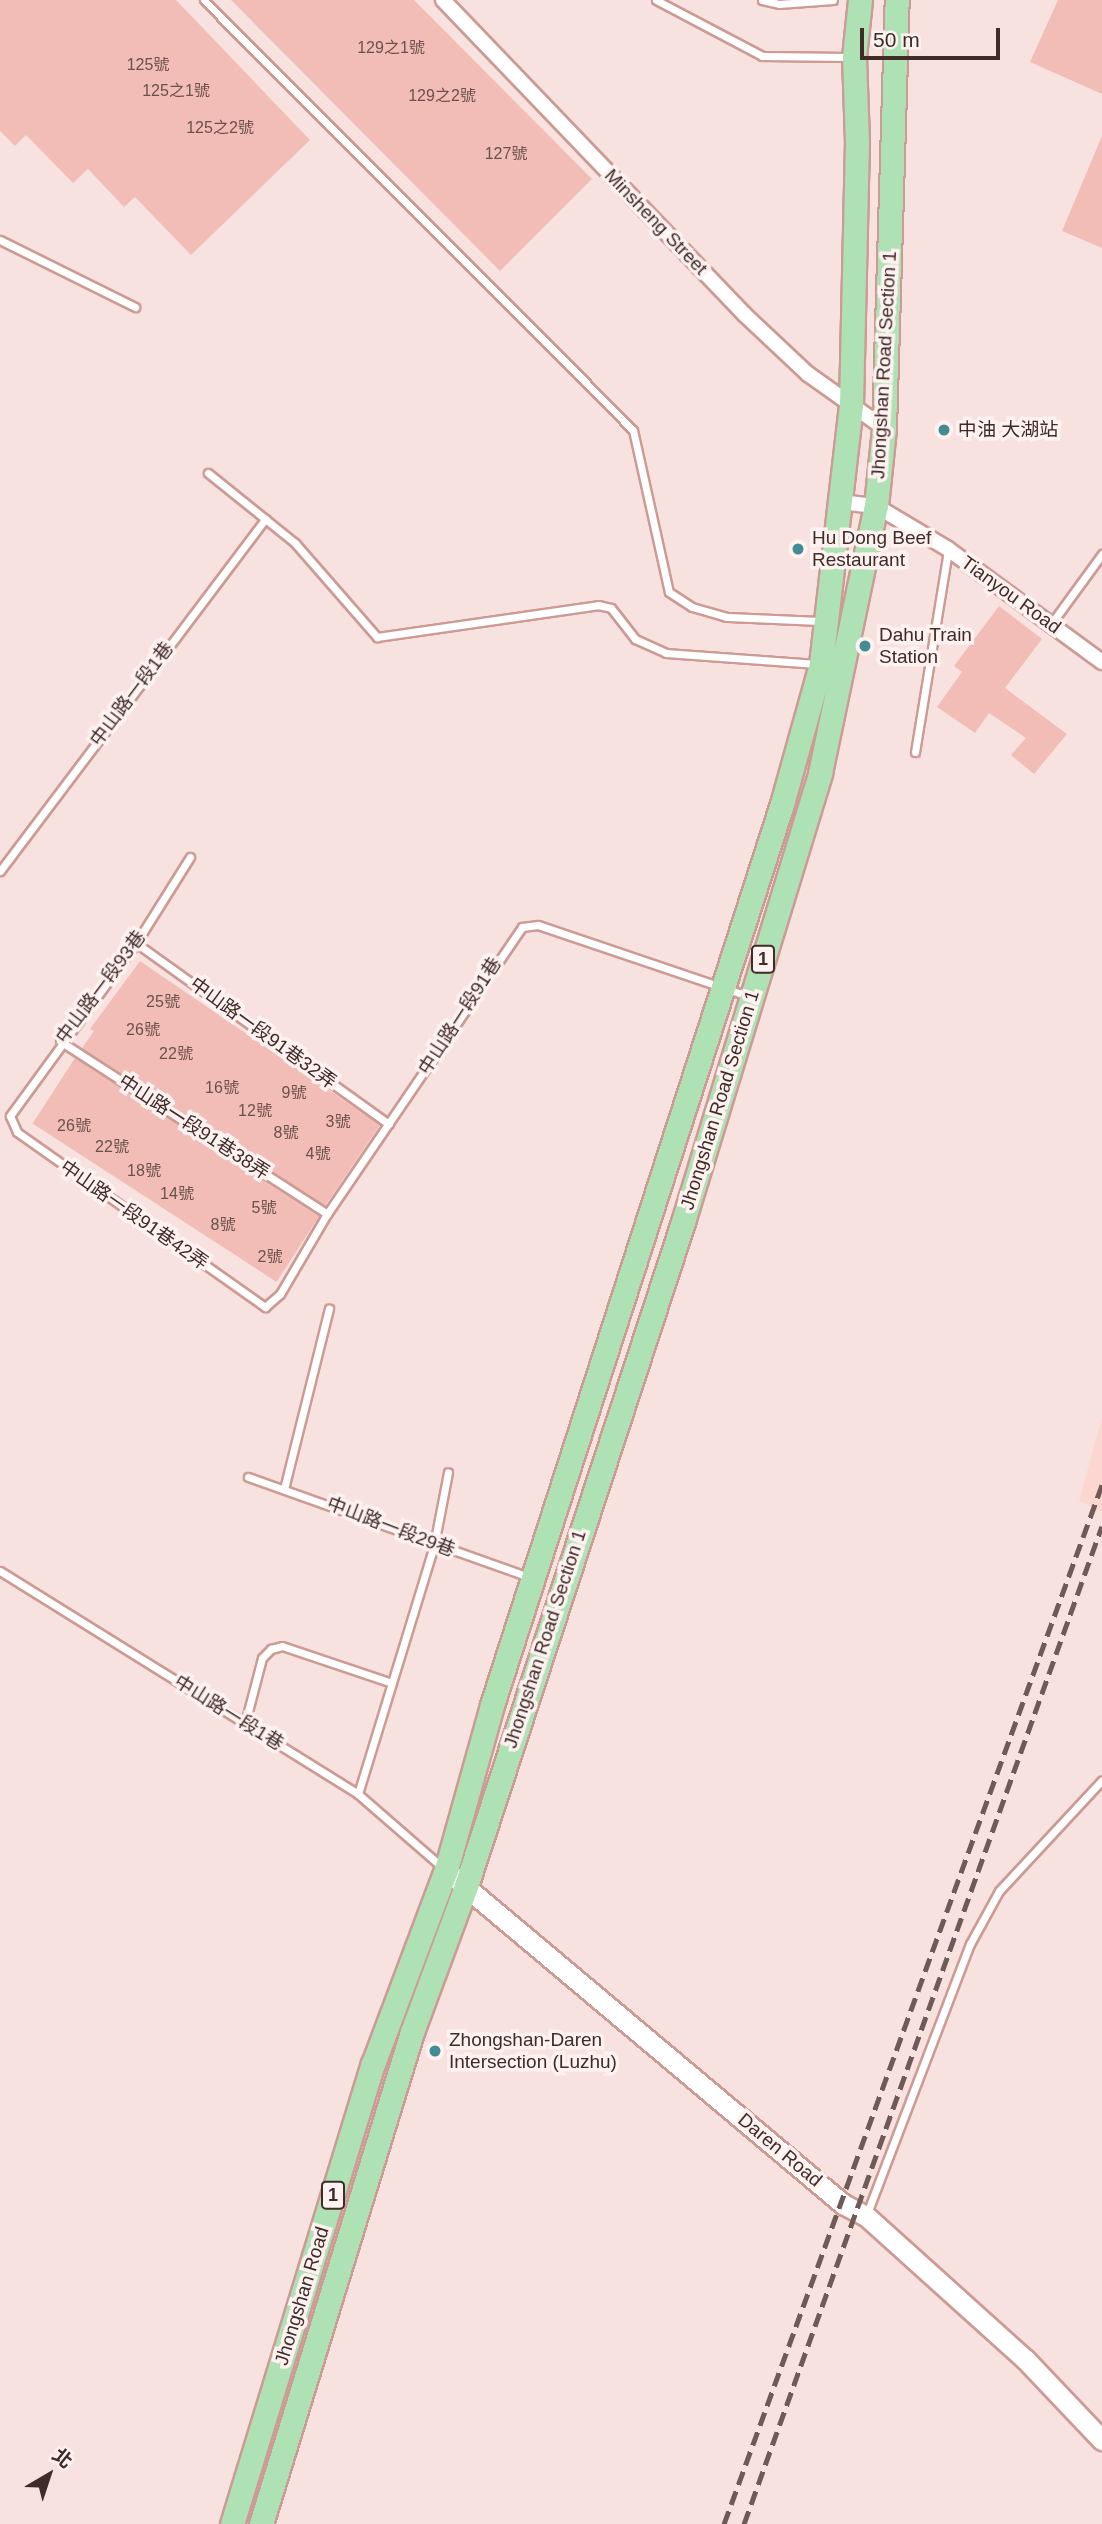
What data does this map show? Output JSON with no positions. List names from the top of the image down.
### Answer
{
  "streets": {
    "main road": ["Jhongshan Road Section 1", "1", "Jhongshan Road"],
    "street": ["Minsheng Street", "Tianyou Road", "Daren Road"],
    "lane": [
      "中山路一段1巷",
      "中山路一段93巷",
      "中山路一段91巷",
      "中山路一段91巷32弄",
      "中山路一段91巷38弄",
      "中山路一段91巷42弄",
      "中山路一段29巷"
    ]
  },
  "crossings": [
    ["Minsheng Street", "Jhongshan Road Section 1"],
    ["Jhongshan Road Section 1", "Tianyou Road"],
    ["Jhongshan Road Section 1", "中山路一段1巷"],
    ["Jhongshan Road Section 1", "中山路一段91巷"],
    ["Jhongshan Road Section 1", "中山路一段29巷"],
    ["Jhongshan Road Section 1", "Daren Road"],
    ["Jhongshan Road Section 1", "Jhongshan Road"],
    ["中山路一段1巷", "Daren Road"],
    ["中山路一段1巷", "Jhongshan Road"],
    ["中山路一段93巷", "中山路一段91巷32弄"],
    ["中山路一段93巷", "中山路一段91巷38弄"],
    ["中山路一段93巷", "中山路一段91巷42弄"],
    ["中山路一段91巷", "中山路一段91巷32弄"],
    ["中山路一段91巷", "中山路一段91巷38弄"],
    ["中山路一段91巷", "中山路一段91巷42弄"],
    ["Daren Road", "Jhongshan Road"]
  ],
  "places": [
    "中油 大湖站",
    "Hu Dong Beef Restaurant",
    "Dahu Train Station",
    "Zhongshan-Daren Intersection (Luzhu)"
  ],
  "house_numbers": [
    "129之1號",
    "125號",
    "125之1號",
    "129之2號",
    "125之2號",
    "127號",
    "25號",
    "26號",
    "22號",
    "16號",
    "9號",
    "12號",
    "3號",
    "26號",
    "8號",
    "22號",
    "4號",
    "18號",
    "14號",
    "5號",
    "8號",
    "2號"
  ],
  "scale_bar": "50 m",
  "north": "top right"
}
